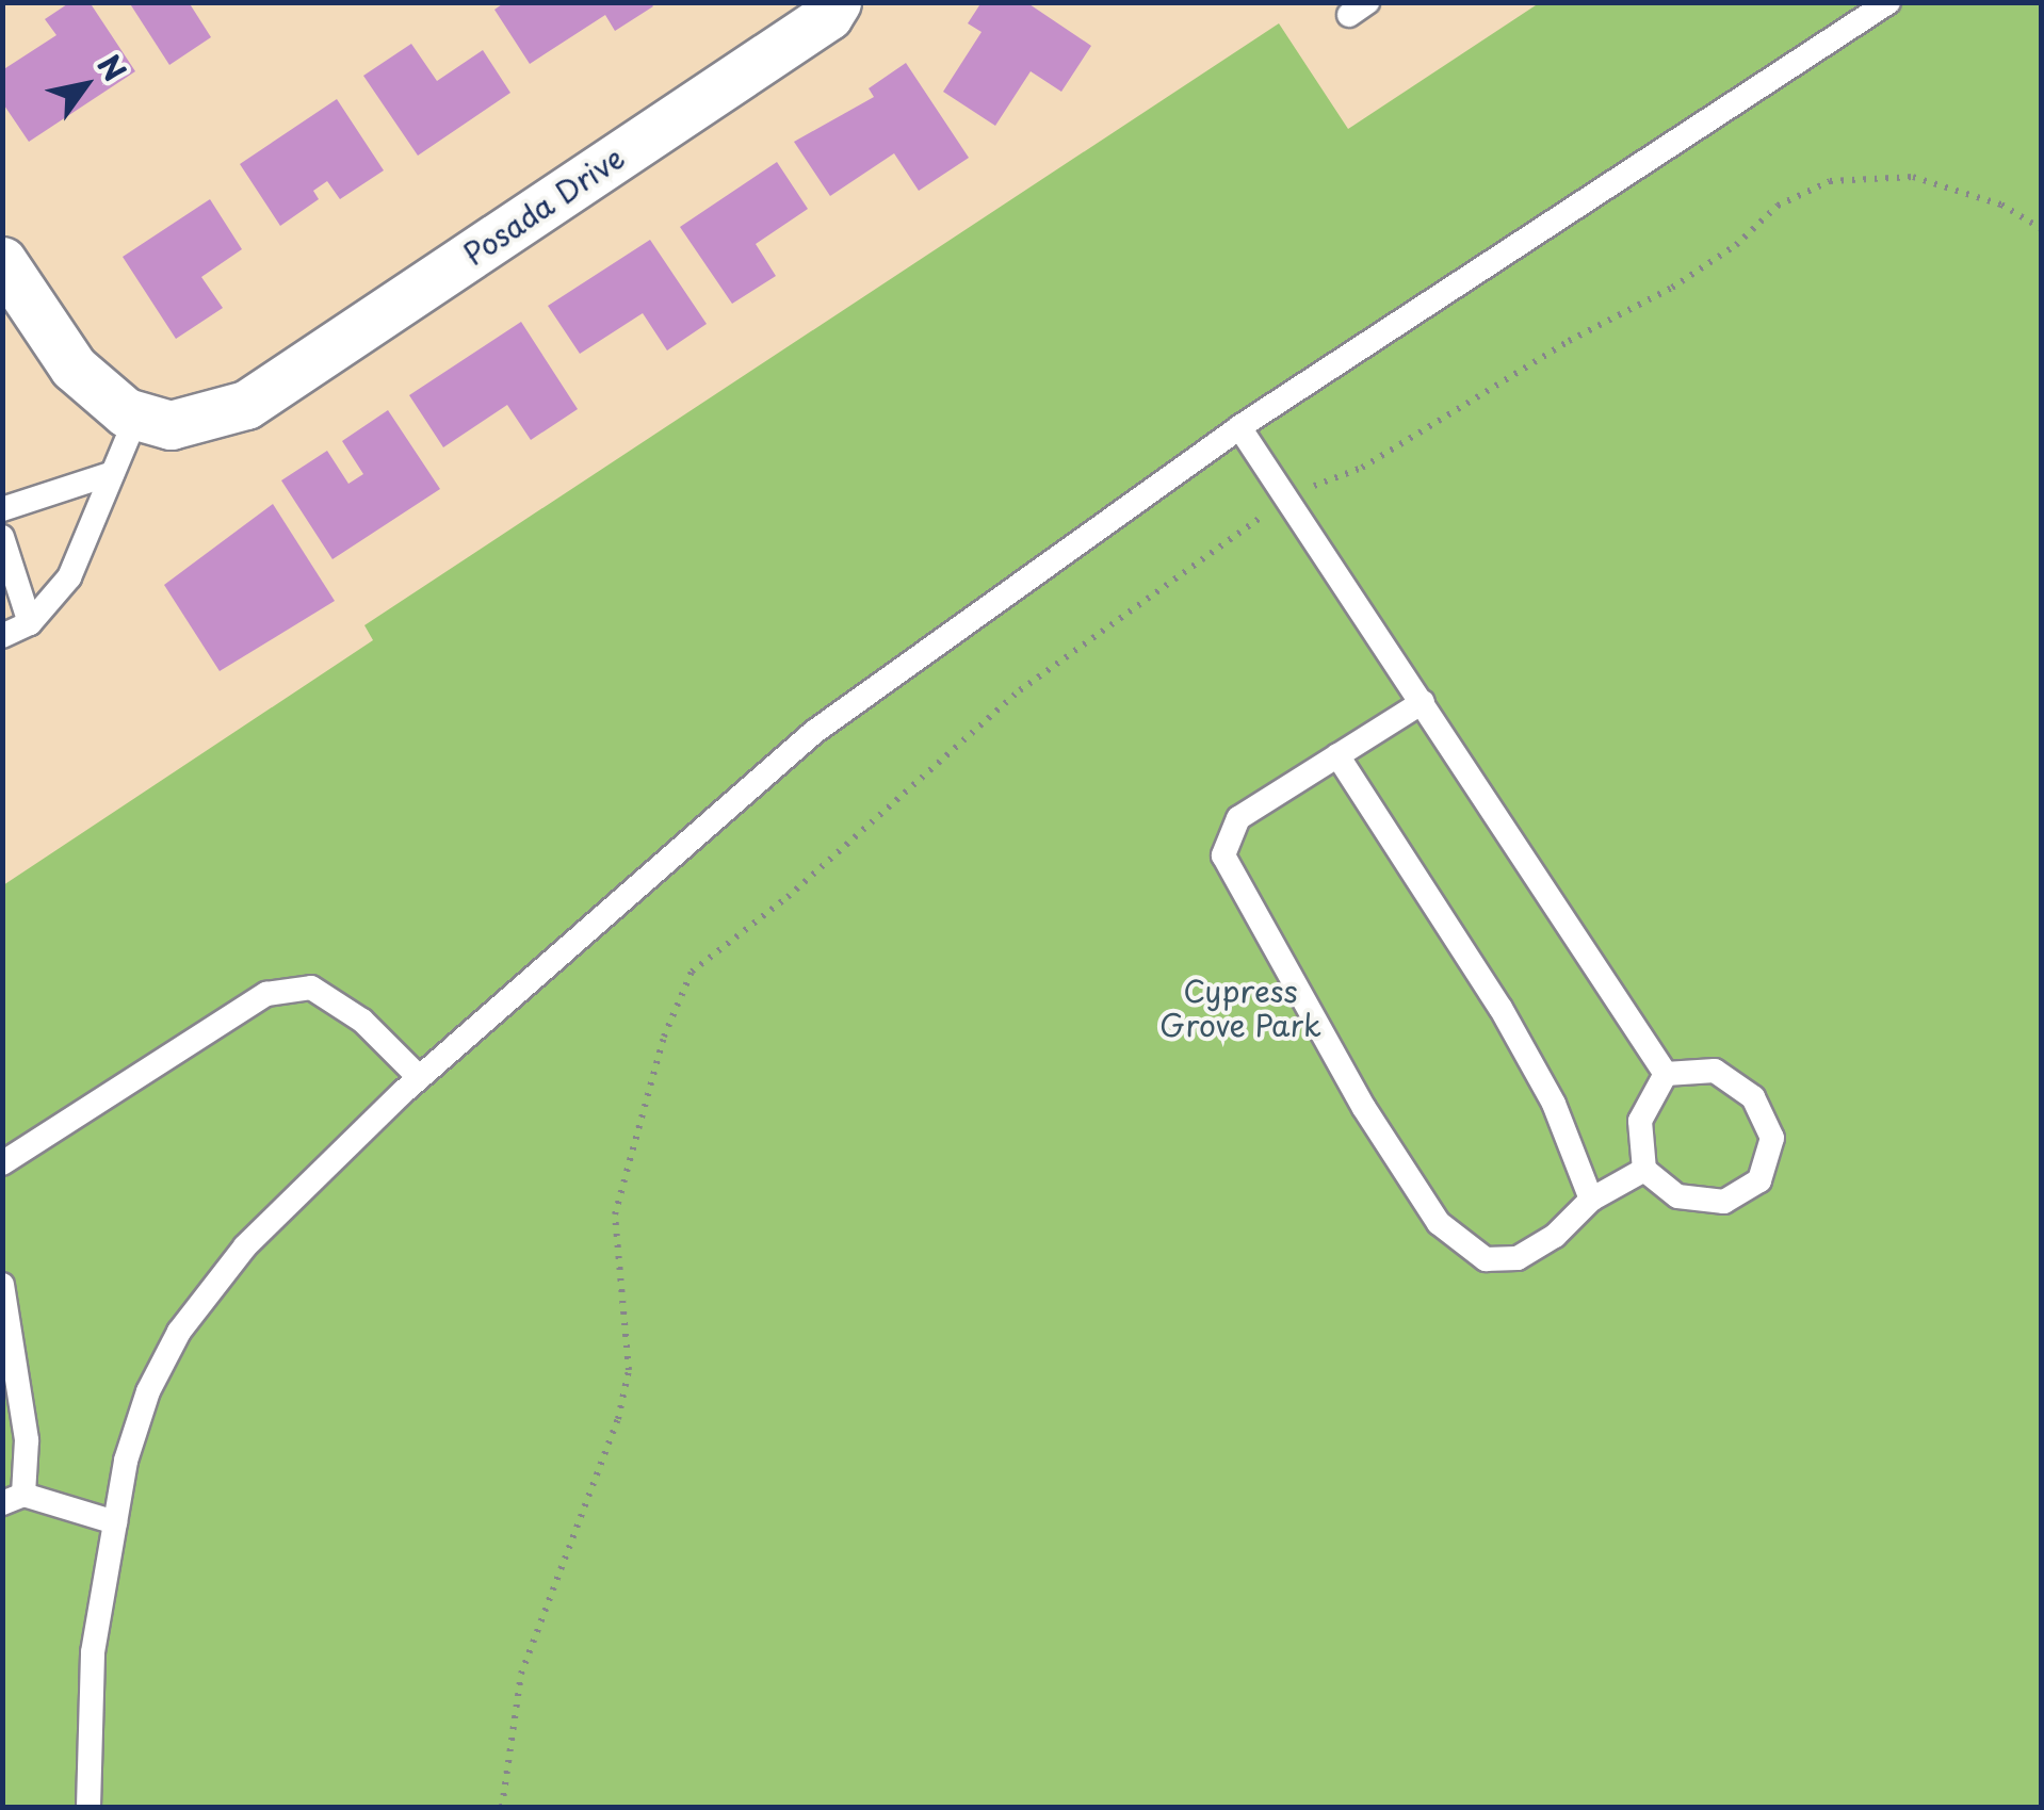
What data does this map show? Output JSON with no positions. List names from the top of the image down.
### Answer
{
  "streets": {
    "street": ["Posada Drive"]
  },
  "parks": ["Cypress Grove Park"],
  "north": "top right"
}
